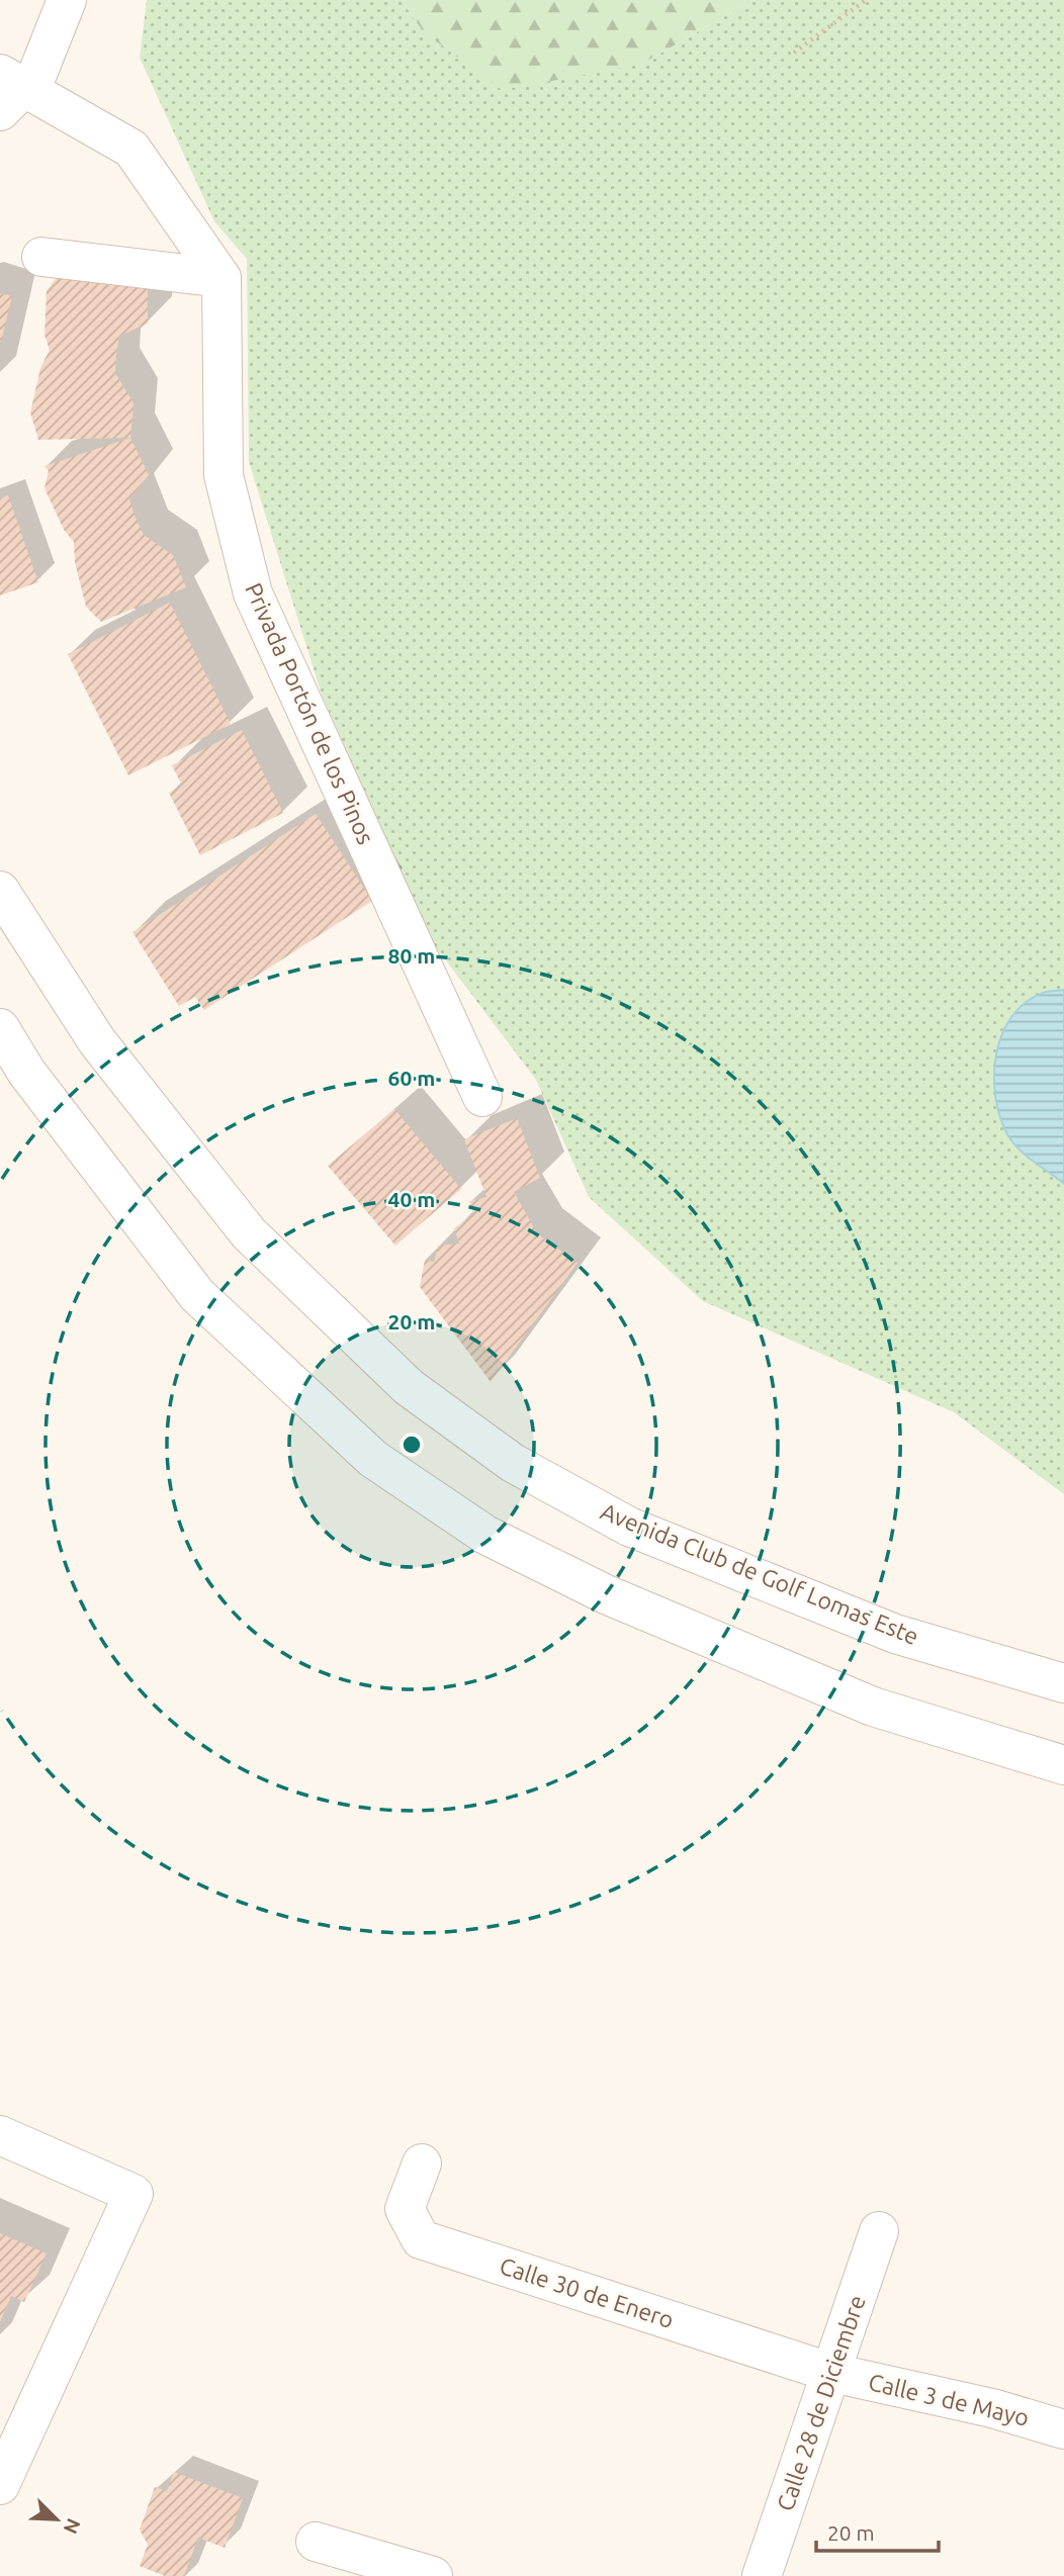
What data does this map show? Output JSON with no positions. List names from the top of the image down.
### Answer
{
  "streets": {
    "street": [
      "Privada Portón de los Pinos",
      "Avenida Club de Golf Lomas Este",
      "Calle 30 de Enero",
      "Calle 3 de Mayo",
      "Calle 28 de Diciembre"
    ]
  },
  "crossings": [
    ["Calle 30 de Enero", "Calle 3 de Mayo"],
    ["Calle 30 de Enero", "Calle 28 de Diciembre"],
    ["Calle 3 de Mayo", "Calle 28 de Diciembre"]
  ],
  "scale_bar": "20 m",
  "north": "bottom right",
  "rings": [
    "80 m",
    "60 m",
    "40 m",
    "20 m"
  ]
}
